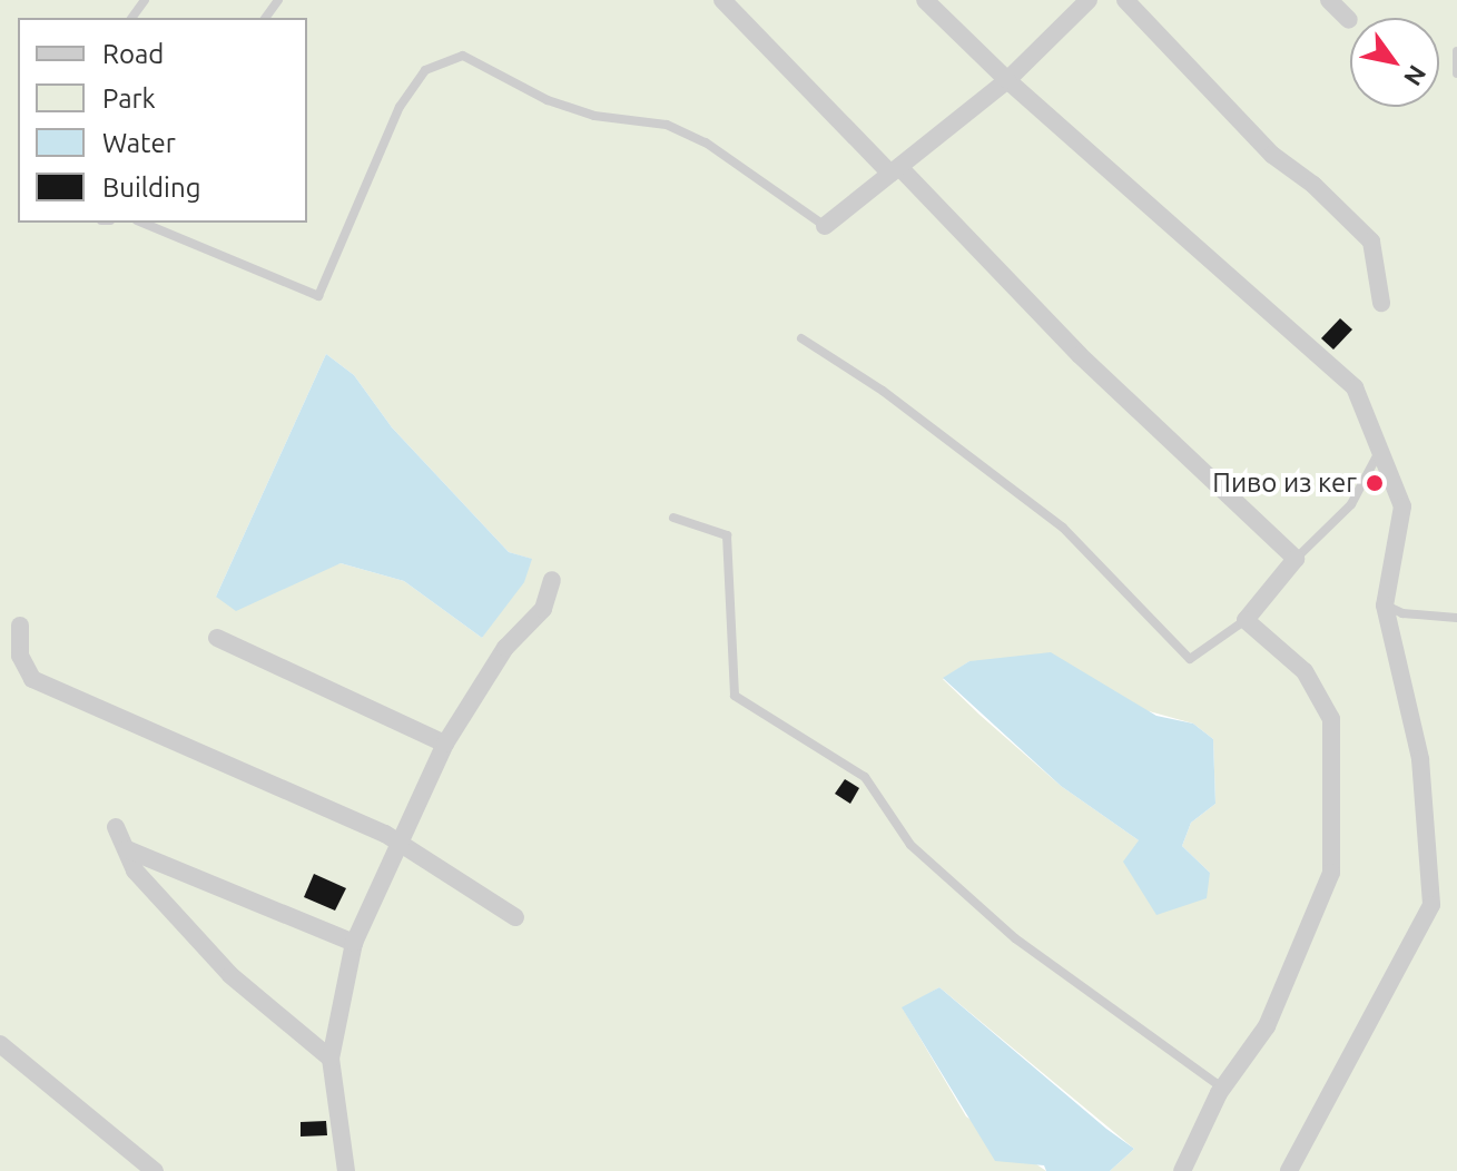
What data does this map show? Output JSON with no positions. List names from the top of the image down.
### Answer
{
  "places": ["Пиво из кег"],
  "legend": [
    "Road",
    "Park",
    "Water",
    "Building"
  ],
  "north": "bottom right"
}
